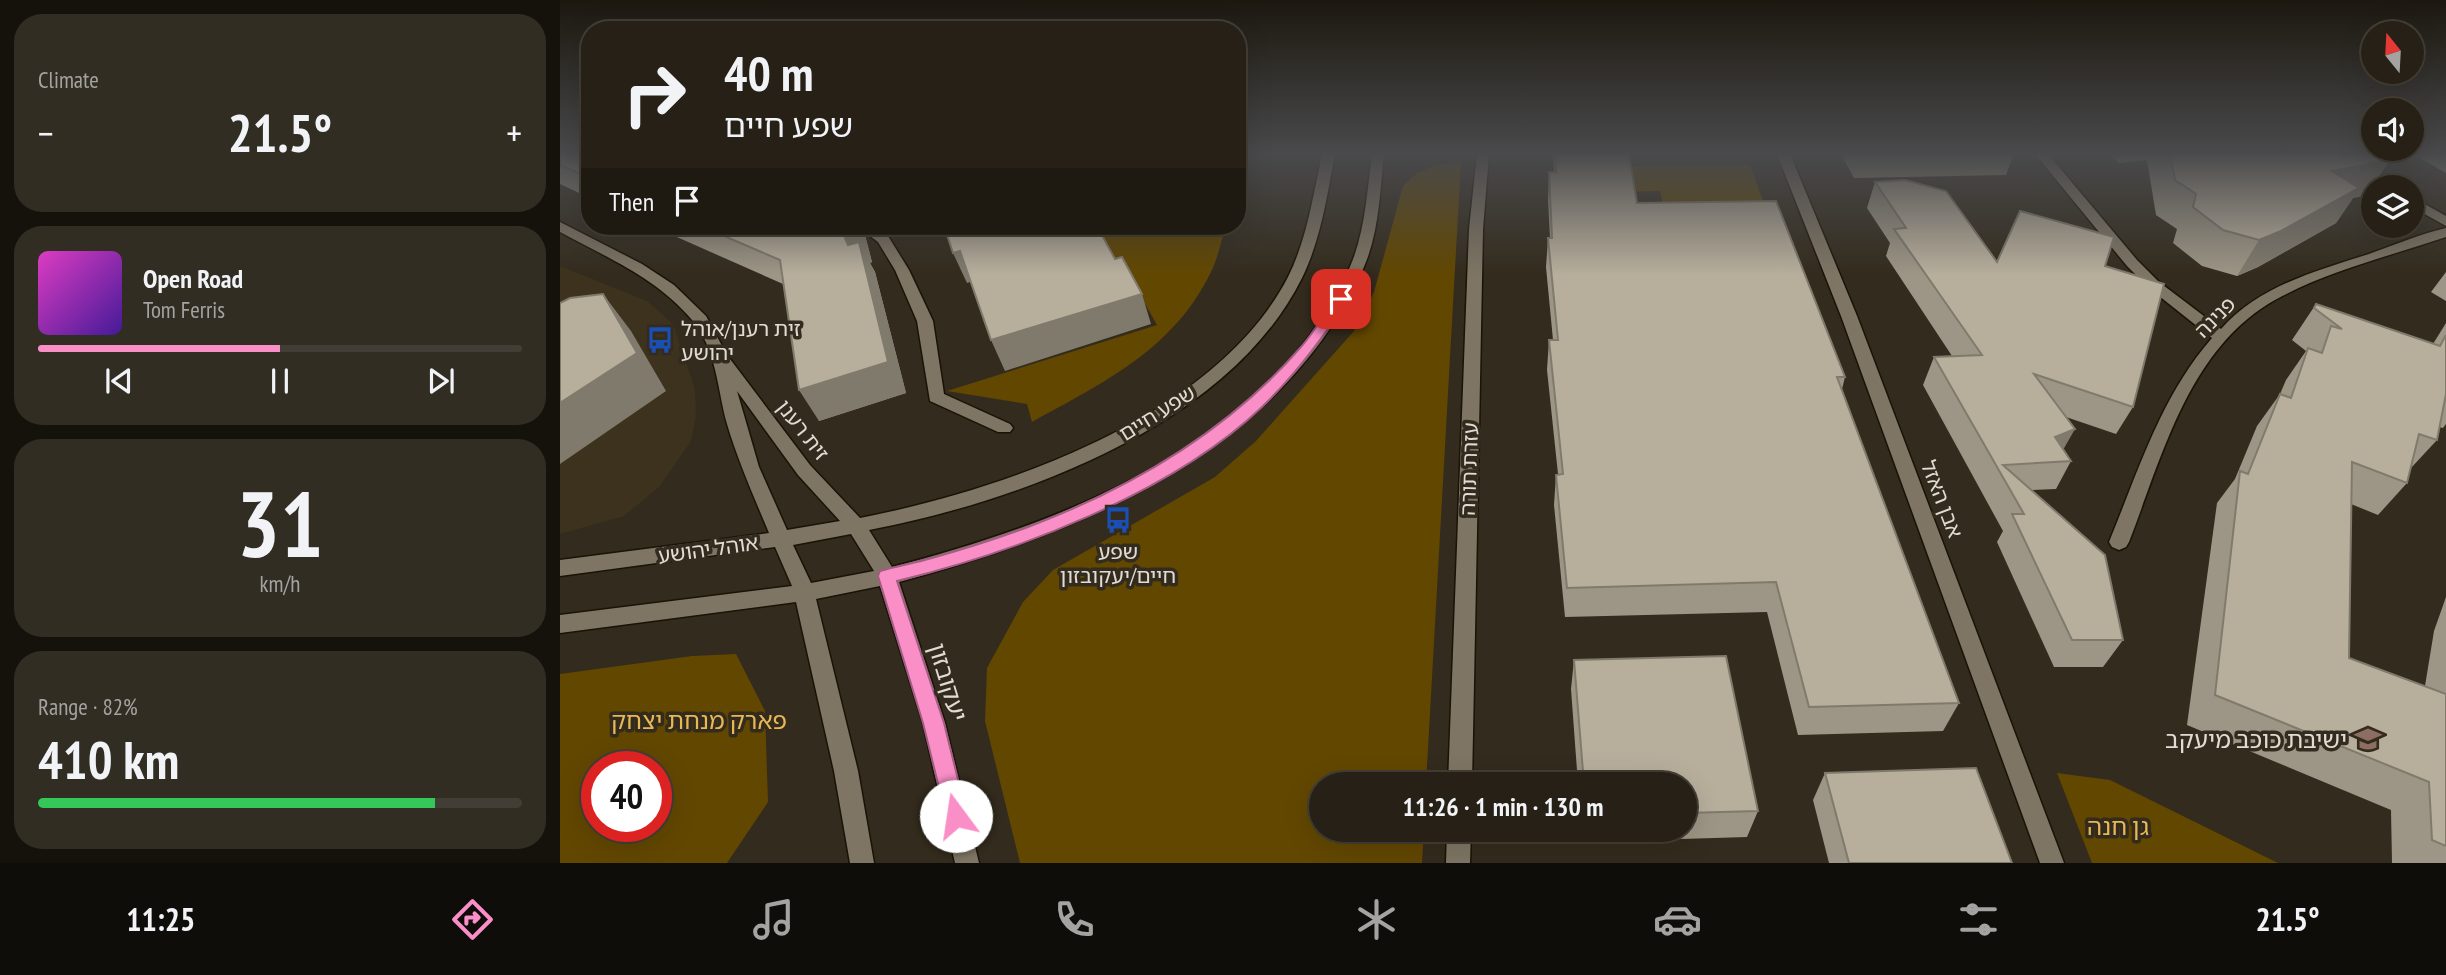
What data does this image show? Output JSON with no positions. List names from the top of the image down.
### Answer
{
  "streets": {
    "street": [
      "פנינה",
      "שפע חיים",
      "זית רענן",
      "עזרת תורה",
      "אבן האזל",
      "אוהל יהושע",
      "יעקובזון"
    ]
  },
  "crossings": [
    ["שפע חיים", "זית רענן"],
    ["שפע חיים", "אוהל יהושע"],
    ["שפע חיים", "יעקובזון"],
    ["זית רענן", "אוהל יהושע"],
    ["זית רענן", "יעקובזון"],
    ["אוהל יהושע", "יעקובזון"]
  ],
  "parks": ["פארק מנחת יצחק", "גן חנה"],
  "places": {
    "bus stop": ["זית רענן/אוהל יהושע", "שפע חיים/יעקובזון"],
    "school or university": ["ישיבת כוכב מיעקב"]
  },
  "north": "top",
  "page": {
    "tile": [
      "Climate",
      ["31", "km/h"],
      ["Range · 82%", "410 km"]
    ],
    "turn": ["40 m", "שפע חיים"],
    "heat": ["−", "21.5°", "+"],
    "then": "Then",
    "song": ["Open Road", "Tom Ferris"],
    "limit": "40",
    "trip": "11:26 · 1 min · 130 m",
    "tabs": ["11:25", "21.5°"]
  }
}
